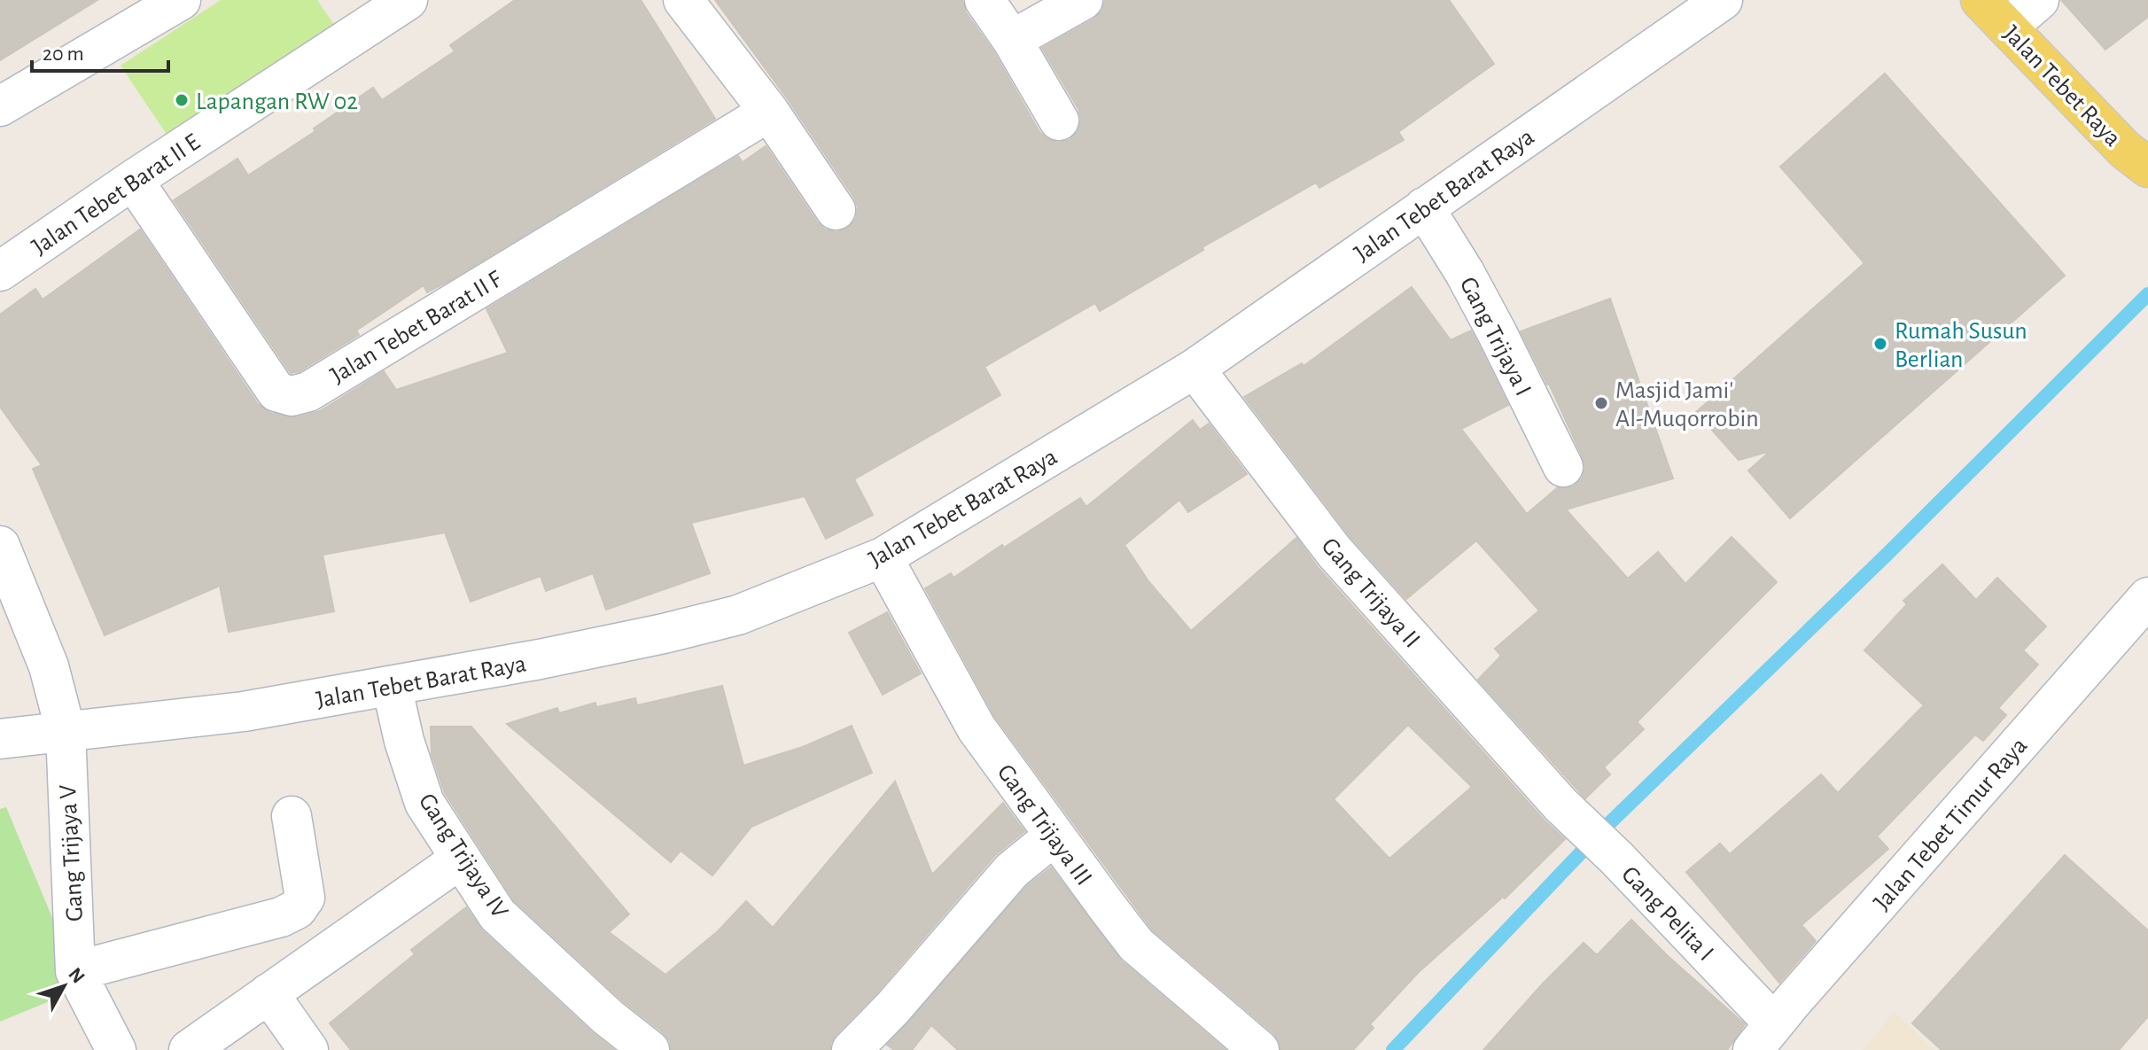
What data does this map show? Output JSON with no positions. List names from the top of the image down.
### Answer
{
  "streets": {
    "main road": ["Jalan Tebet Raya"],
    "street": [
      "Jalan Tebet Barat II E",
      "Jalan Tebet Barat Raya",
      "Jalan Tebet Barat II F",
      "Gang Trijaya I",
      "Gang Trijaya II",
      "Jalan Tebet Timur Raya",
      "Gang Trijaya III",
      "Gang Trijaya V",
      "Gang Trijaya IV",
      "Gang Pelita I"
    ]
  },
  "crossings": [
    ["Jalan Tebet Barat II E", "Jalan Tebet Barat II F"],
    ["Jalan Tebet Barat Raya", "Gang Trijaya I"],
    ["Jalan Tebet Barat Raya", "Gang Trijaya II"],
    ["Jalan Tebet Barat Raya", "Gang Trijaya III"],
    ["Jalan Tebet Barat Raya", "Gang Trijaya V"],
    ["Jalan Tebet Barat Raya", "Gang Trijaya IV"],
    ["Gang Trijaya II", "Gang Pelita I"],
    ["Jalan Tebet Timur Raya", "Gang Pelita I"]
  ],
  "places": ["Lapangan RW 02", "Rumah Susun Berlian", "Masjid Jami' Al-Muqorrobin"],
  "scale_bar": "20 m",
  "north": "top right"
}
